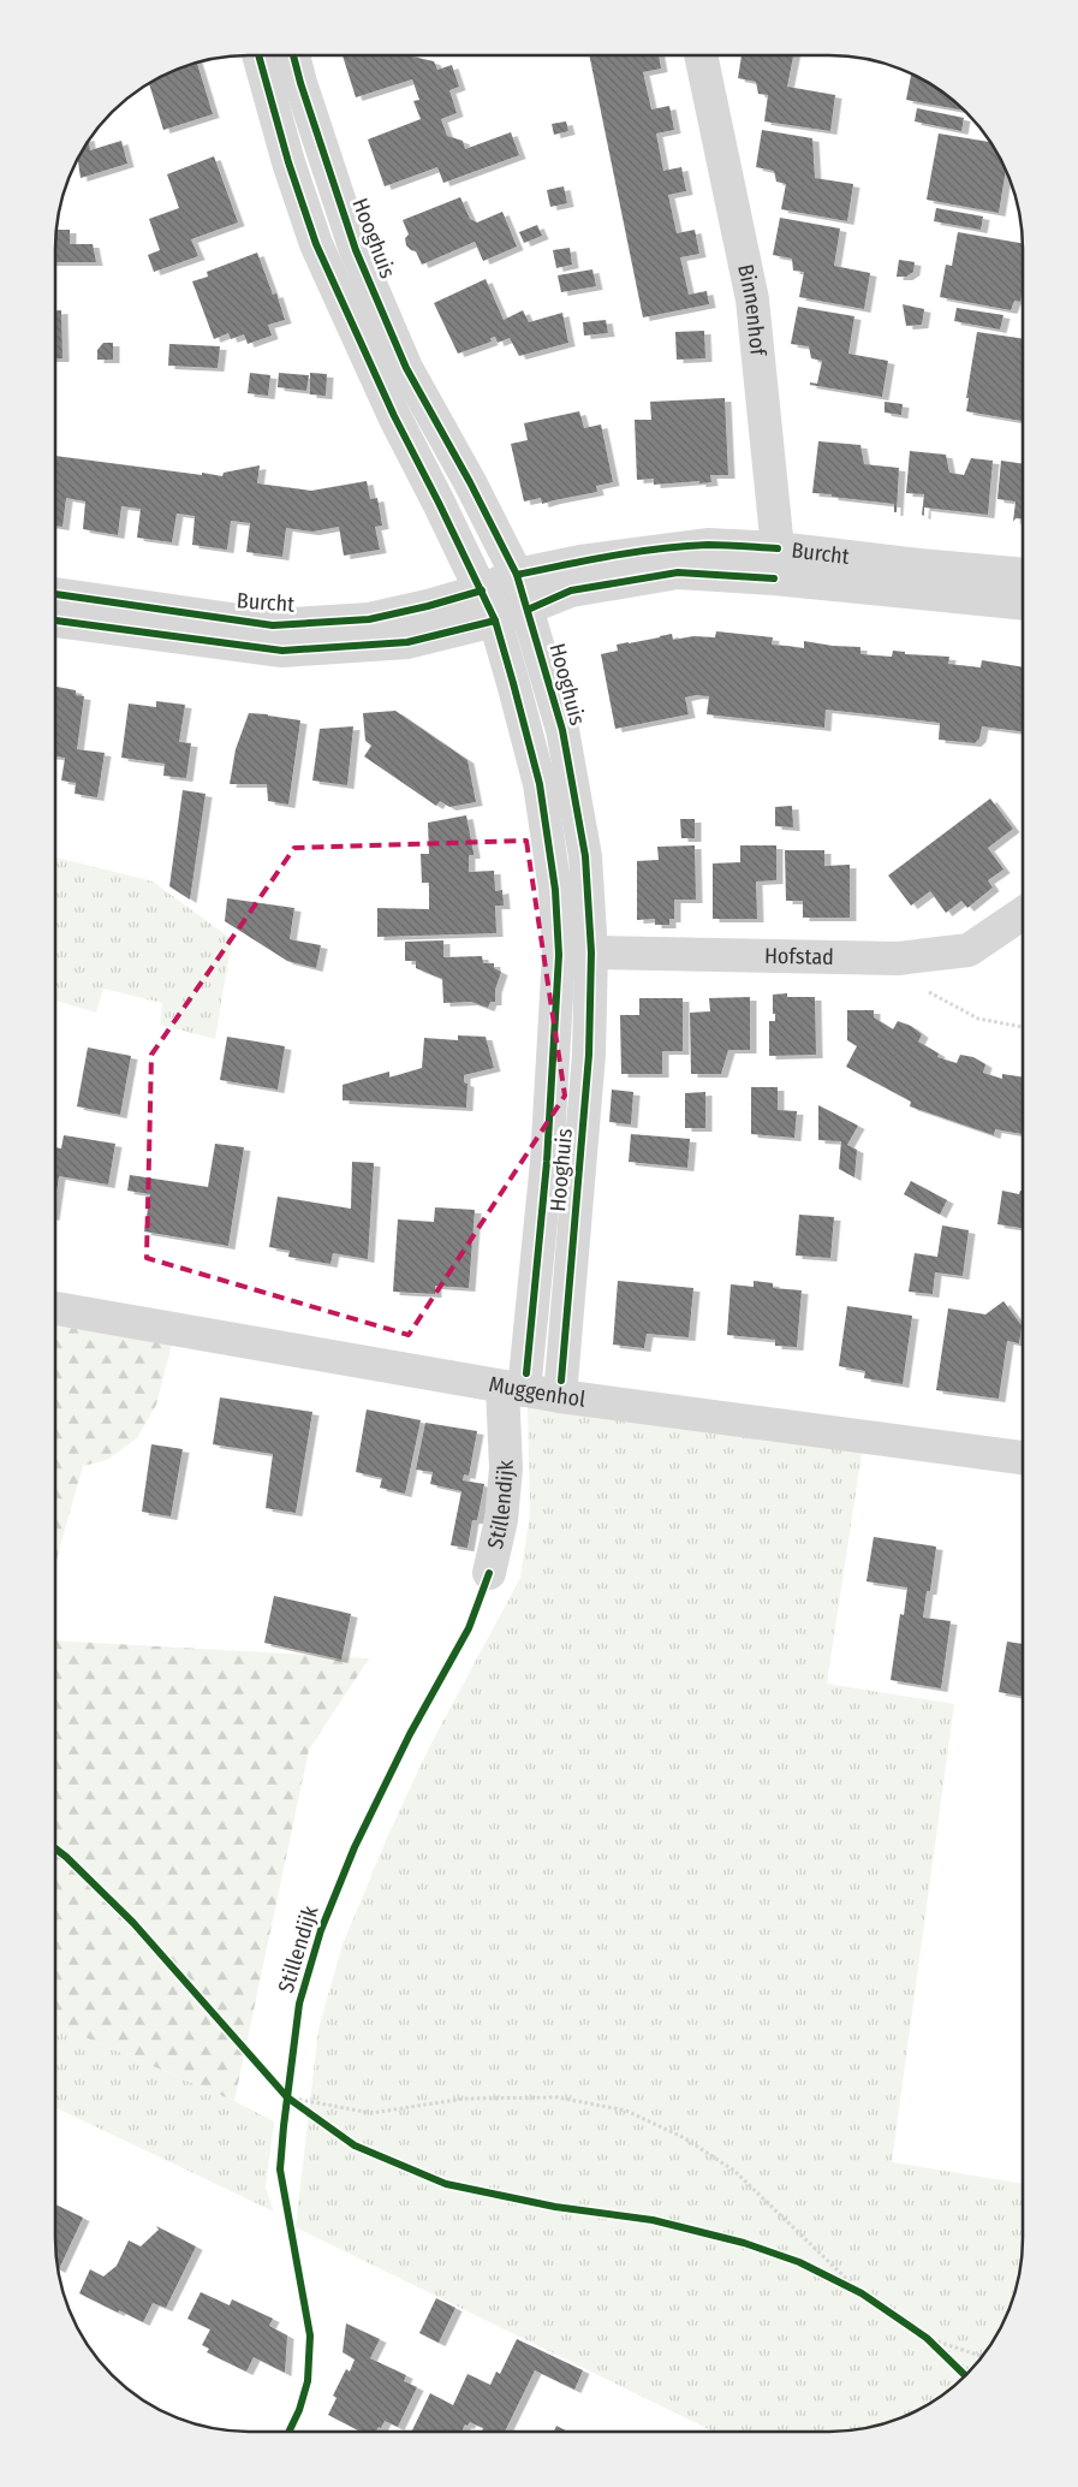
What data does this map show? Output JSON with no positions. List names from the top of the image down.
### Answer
{
  "streets": {
    "street": [
      "Hooghuis",
      "Binnenhof",
      "Burcht",
      "Hofstad",
      "Muggenhol",
      "Stillendijk"
    ]
  },
  "crossings": [
    ["Hooghuis", "Burcht"],
    ["Hooghuis", "Hofstad"],
    ["Hooghuis", "Muggenhol"],
    ["Hooghuis", "Stillendijk"],
    ["Binnenhof", "Burcht"],
    ["Muggenhol", "Stillendijk"]
  ]
}
